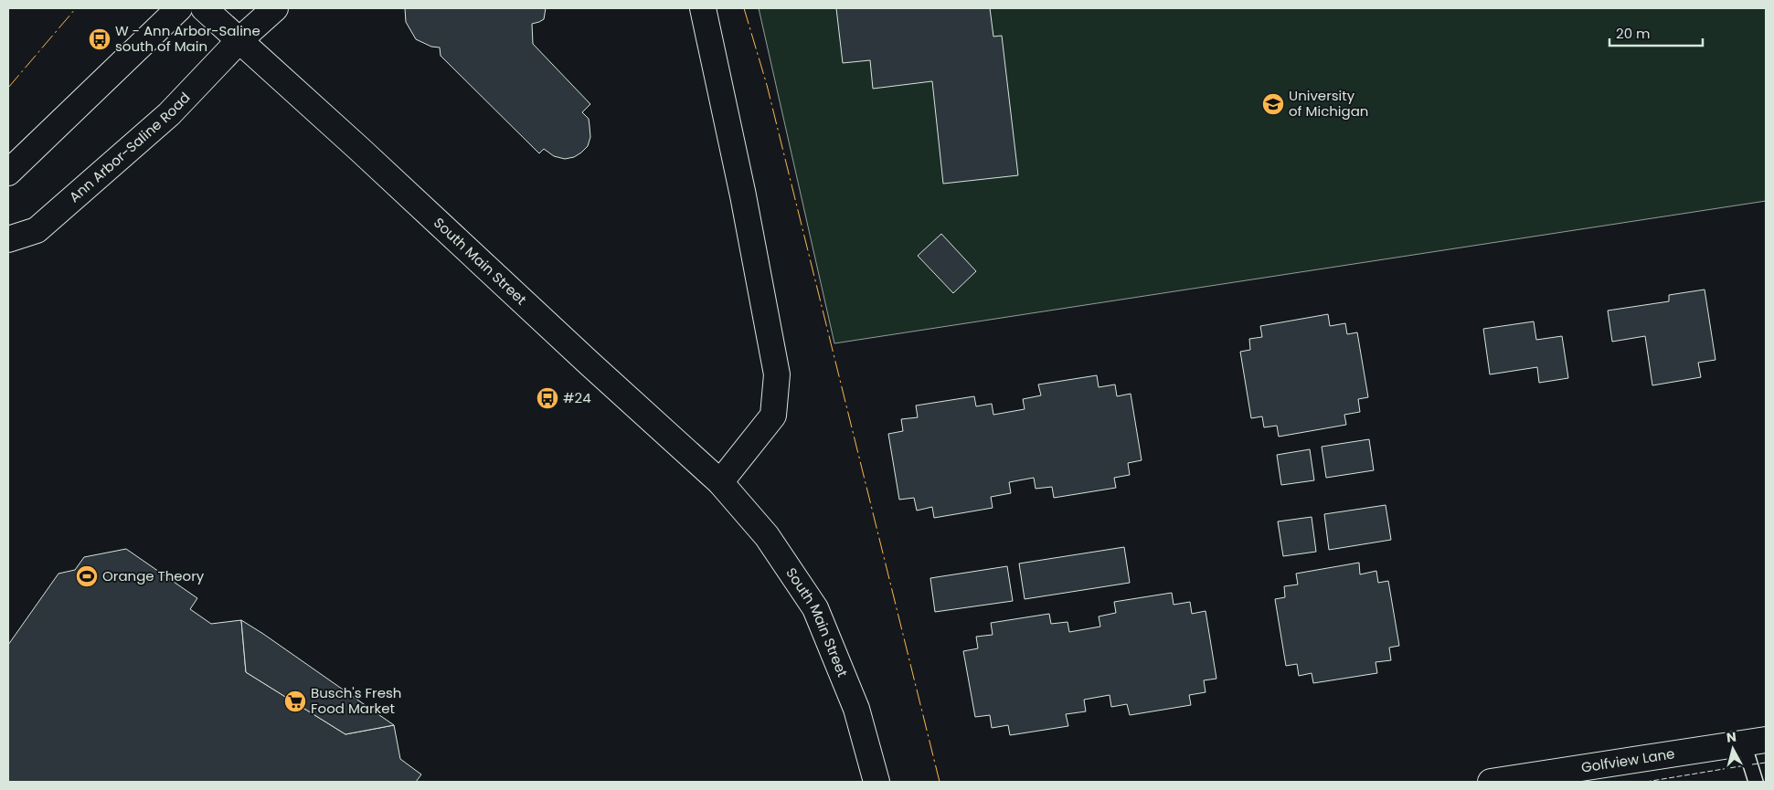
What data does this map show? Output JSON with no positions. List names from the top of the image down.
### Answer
{
  "streets": {
    "street": ["Ann Arbor-Saline Road", "South Main Street", "Golfview Lane"]
  },
  "crossings": [
    ["Ann Arbor-Saline Road", "South Main Street"]
  ],
  "places": {
    "bus stop": ["W - Ann Arbor-Saline south of Main", "#24"],
    "school or university": ["University of Michigan"],
    "sports": ["Orange Theory"],
    "supermarket": ["Busch's Fresh Food Market"]
  },
  "scale_bar": "20 m",
  "north": "top"
}
